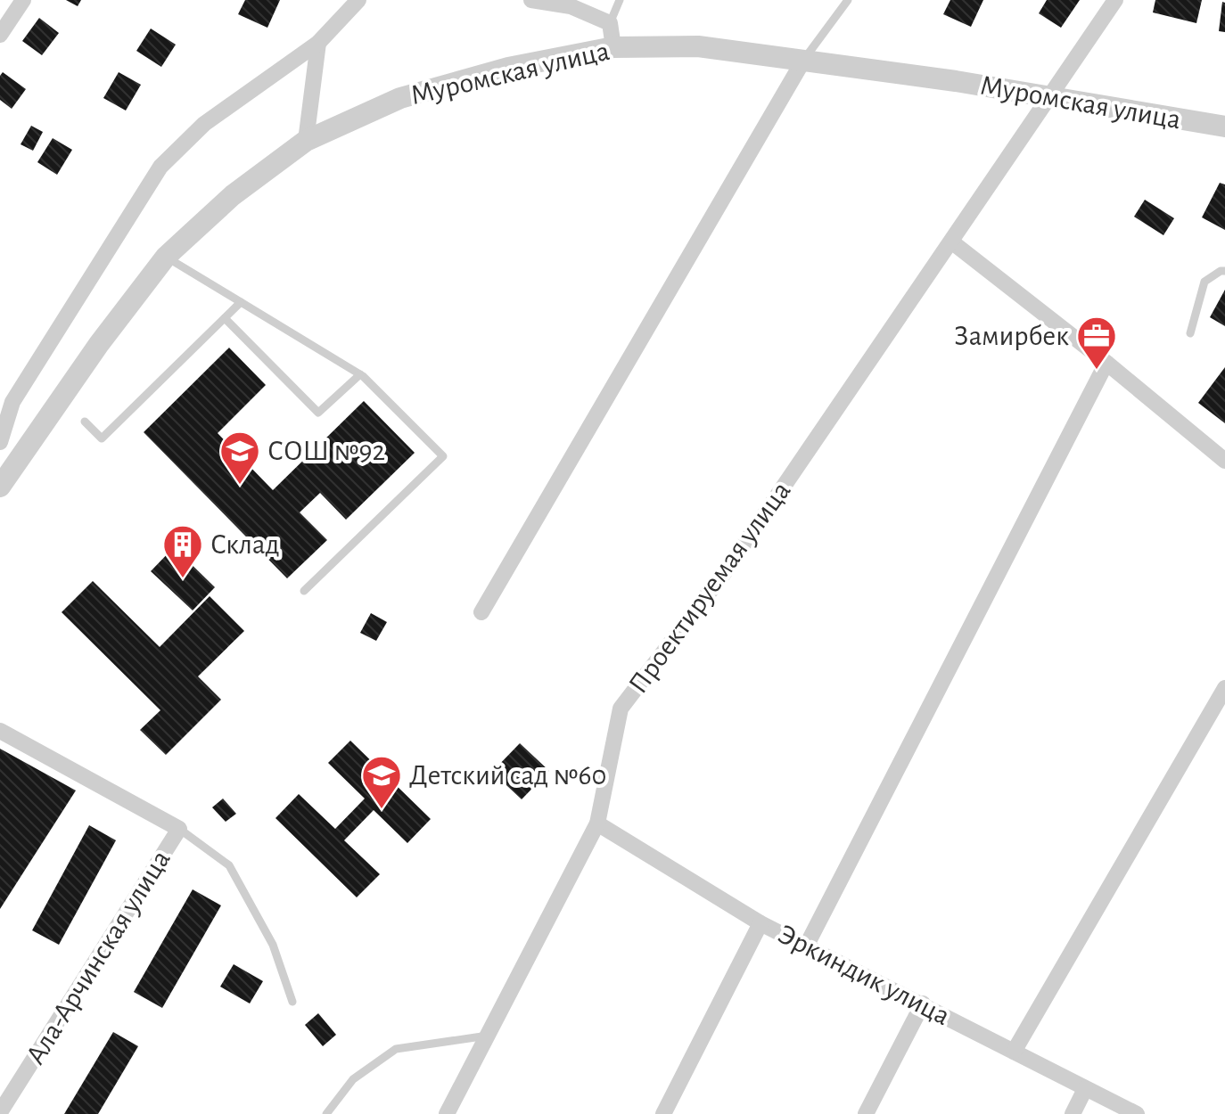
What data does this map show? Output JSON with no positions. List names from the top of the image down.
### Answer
{
  "streets": {
    "street": [
      "Муромская улица",
      "Проектируемая улица",
      "Ала-Арчинская улица",
      "Эркиндик улица"
    ]
  },
  "crossings": [
    ["Муромская улица", "Проектируемая улица"],
    ["Проектируемая улица", "Эркиндик улица"]
  ],
  "places": {
    "office": ["Замирбек"],
    "school or university": ["СОШ №92", "Детский сад №60"],
    "building": ["Склад"]
  }
}
